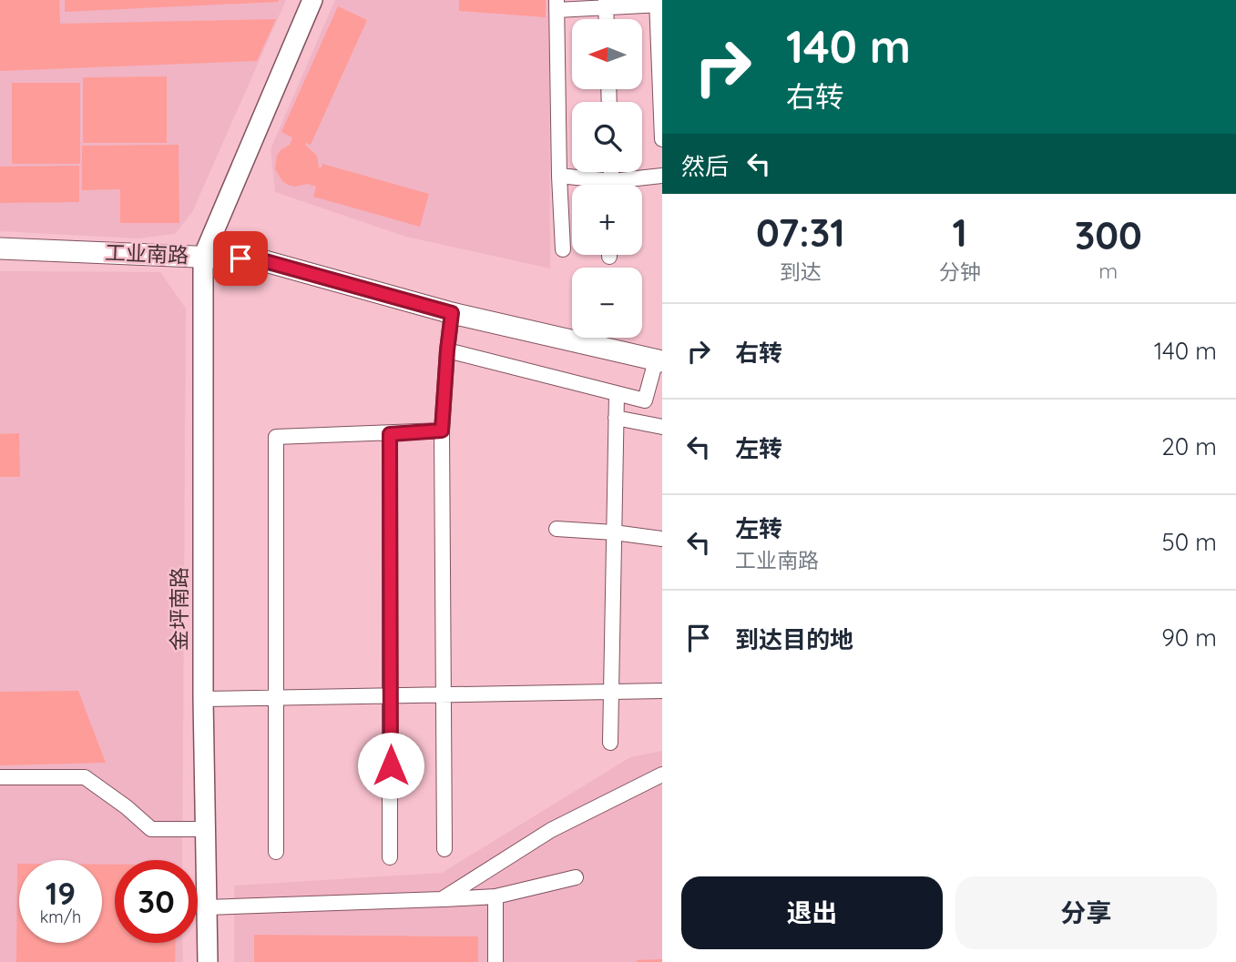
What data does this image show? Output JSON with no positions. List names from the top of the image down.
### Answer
{
  "streets": {
    "main road": ["工业南路"],
    "street": ["金坪南路"]
  },
  "crossings": [
    ["工业南路", "金坪南路"]
  ],
  "north": "left",
  "page": {
    "turn": ["140 m", "右转"],
    "map_buttons": ["+", "−"],
    "then": "然后",
    "eta": [
      "07:31",
      "到达",
      "1",
      "分钟",
      "300",
      "m"
    ],
    "list": [
      {
        "name": "右转",
        "value": "140 m"
      },
      {
        "name": "左转",
        "value": "20 m"
      },
      {
        "name": "左转",
        "note": "工业南路",
        "value": "50 m"
      },
      {
        "name": "到达目的地",
        "value": "90 m"
      }
    ],
    "speed": "19 km/h",
    "limit": "30",
    "buttons": ["退出", "分享"]
  }
}
